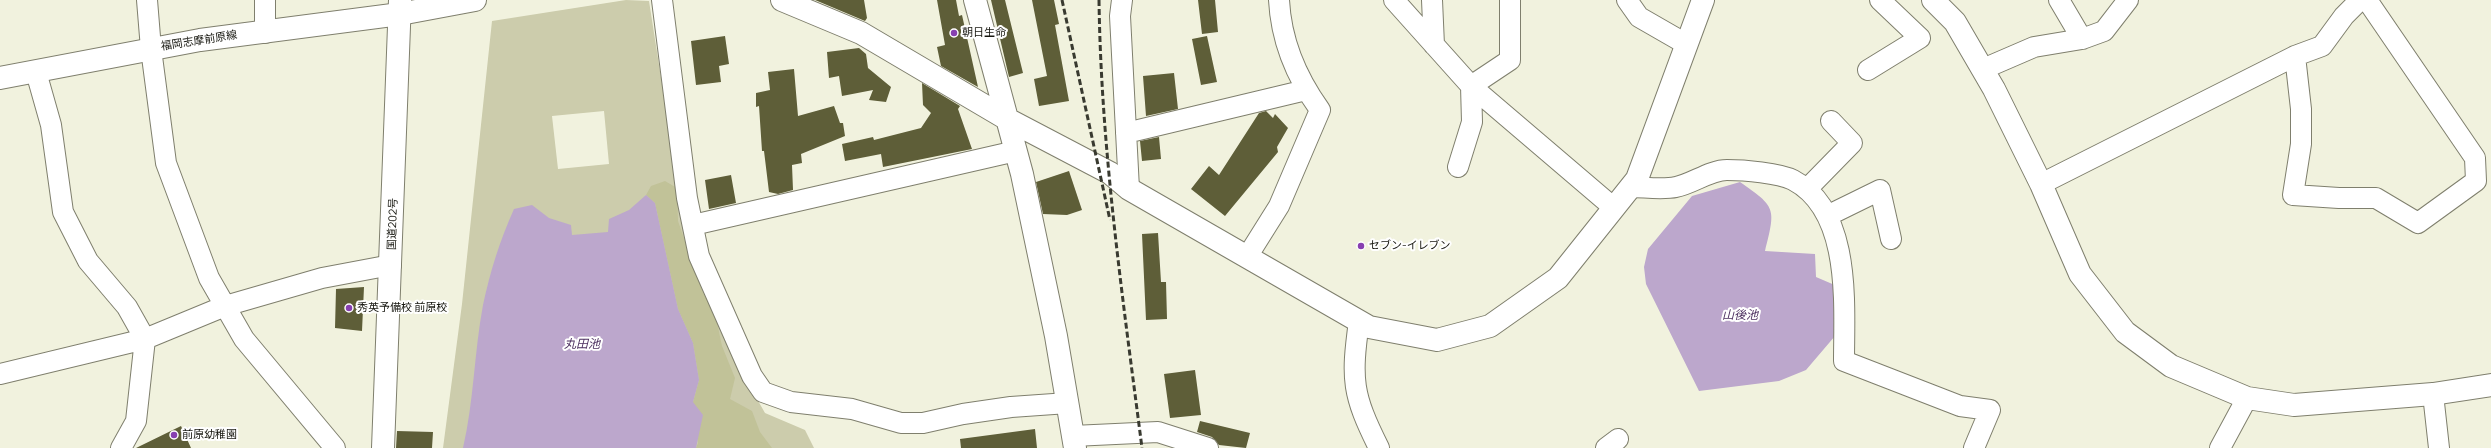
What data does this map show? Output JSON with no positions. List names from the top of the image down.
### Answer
{
  "streets": {
    "main road": ["福岡志摩前原線", "国道202号"]
  },
  "crossings": [
    ["福岡志摩前原線", "国道202号"]
  ],
  "water": ["山後池", "丸田池"],
  "places": [
    "朝日生命",
    "セブン-イレブン",
    "秀英予備校 前原校",
    "前原幼稚園"
  ]
}
